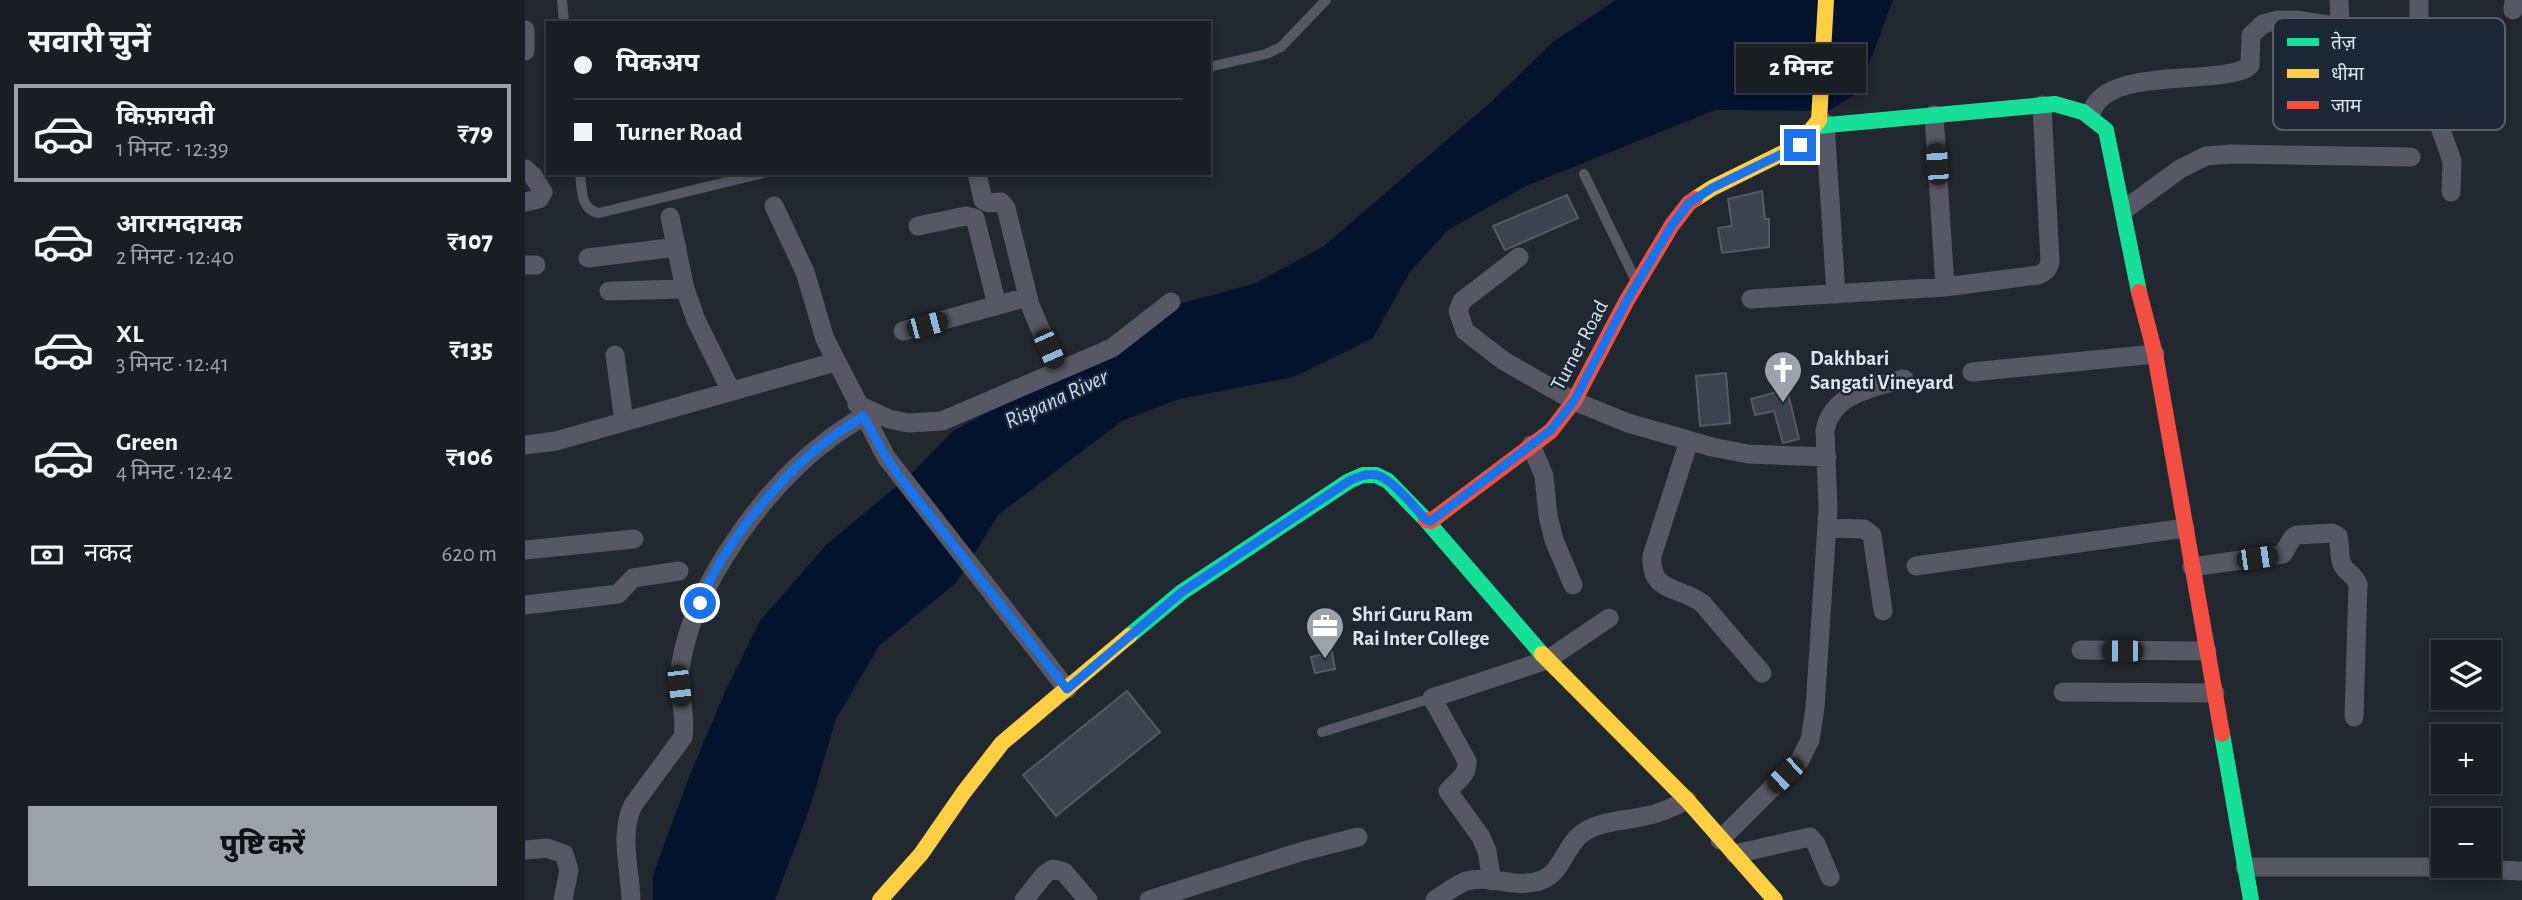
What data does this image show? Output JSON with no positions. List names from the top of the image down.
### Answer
{
  "streets": {
    "street": ["Turner Road"]
  },
  "water": ["Rispana River"],
  "places": {
    "church": ["Dakhbari Sangati Vineyard"],
    "office": ["Shri Guru Ram Rai Inter College"]
  },
  "legend": ["तेज़", "धीमा", "जाम"],
  "page": {
    "heading": "सवारी चुनें",
    "banner": ["पिकअप", "Turner Road"],
    "bubble": "2 मिनट",
    "list": [
      {
        "name": "किफ़ायती",
        "note": "1 मिनट · 12:39",
        "value": "₹79"
      },
      {
        "name": "आरामदायक",
        "note": "2 मिनट · 12:40",
        "value": "₹107"
      },
      {
        "name": "XL",
        "note": "3 मिनट · 12:41",
        "value": "₹135"
      },
      {
        "name": "Green",
        "note": "4 मिनट · 12:42",
        "value": "₹106"
      }
    ],
    "pay": ["नकद", "620 m"],
    "map_buttons": ["+", "−"],
    "buttons": "पुष्टि करें"
  }
}
